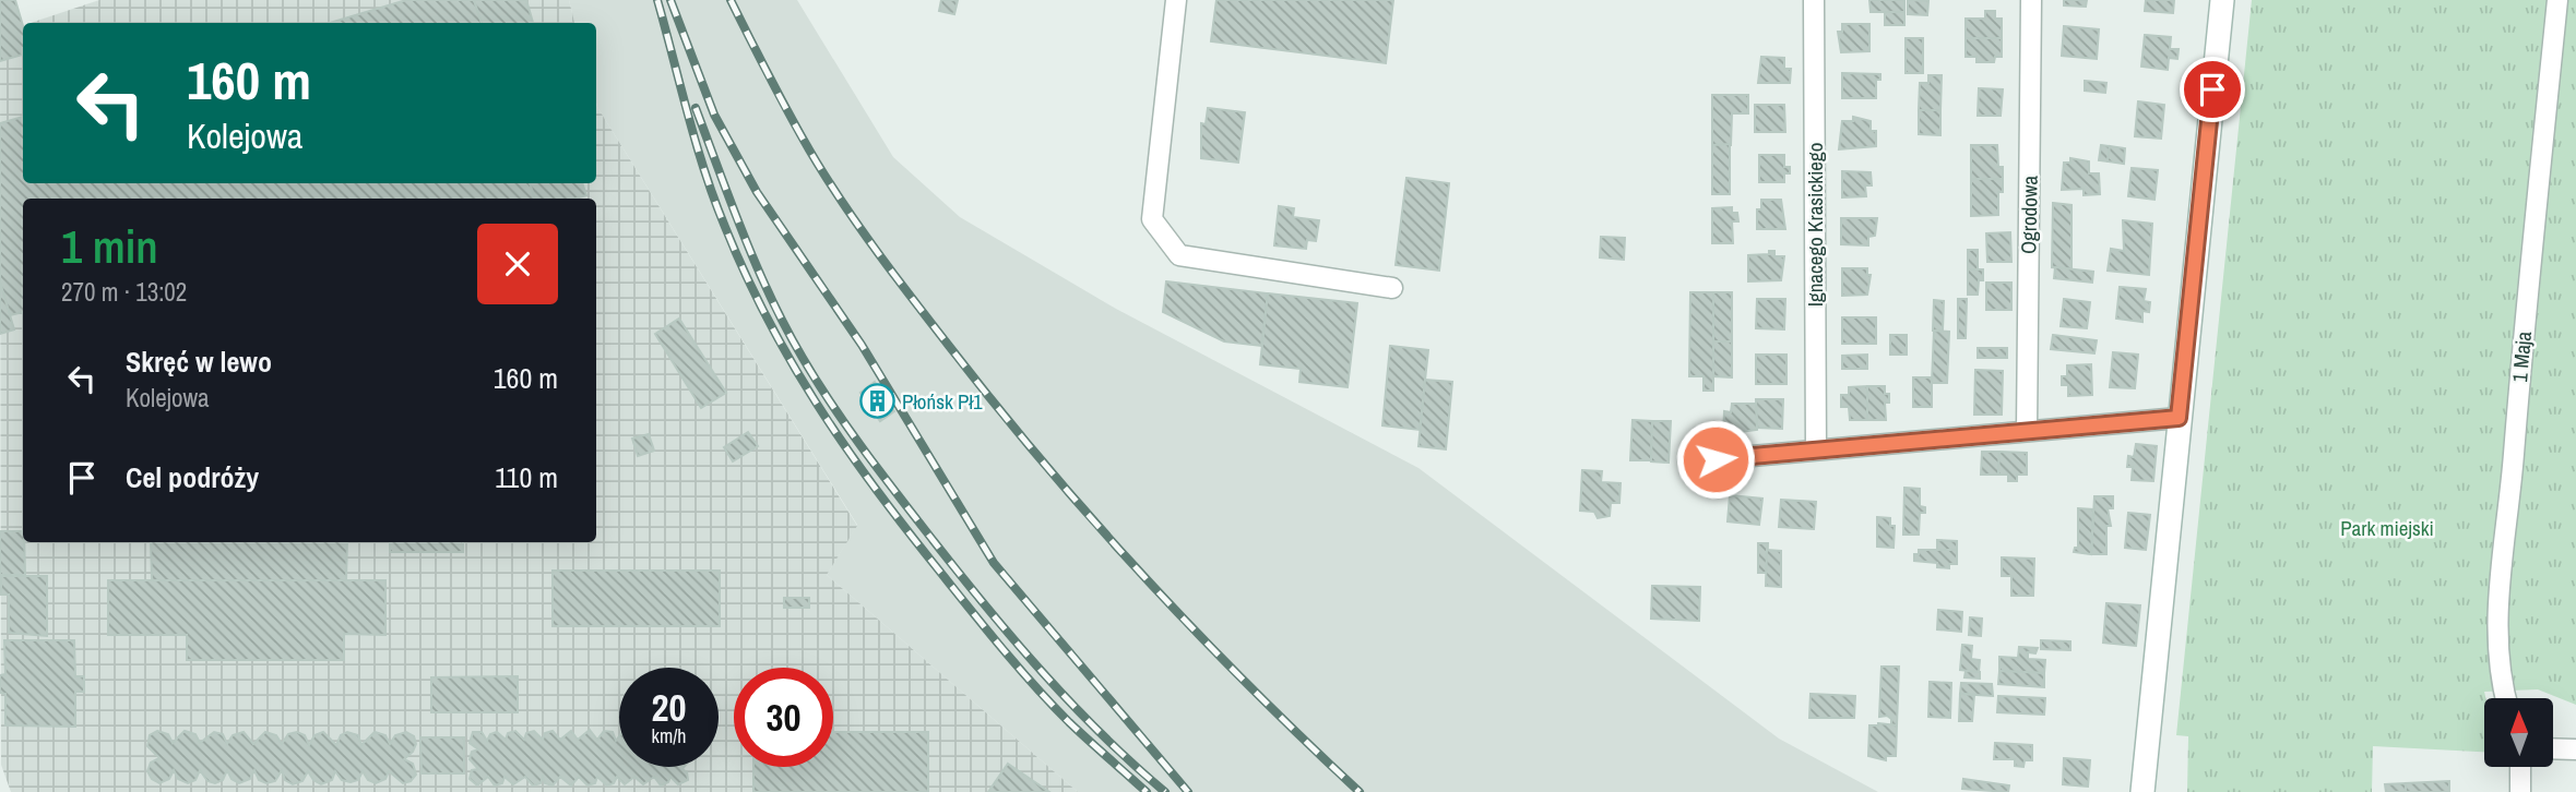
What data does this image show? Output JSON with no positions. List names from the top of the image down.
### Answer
{
  "streets": {
    "street": ["Ogrodowa", "Ignacego Krasickiego", "1 Maja"]
  },
  "parks": ["Park miejski"],
  "places": {
    "building": ["Płońsk Pł1"]
  },
  "north": "top",
  "page": {
    "turn": ["160 m", "Kolejowa"],
    "heading": ["1 min", "270 m · 13:02"],
    "list": [
      {
        "name": "Skręć w lewo",
        "note": "Kolejowa",
        "value": "160 m"
      },
      {
        "name": "Cel podróży",
        "value": "110 m"
      }
    ],
    "speed": "20 km/h",
    "limit": "30"
  }
}
